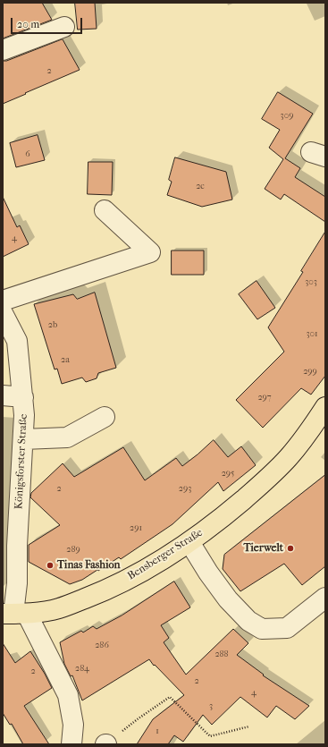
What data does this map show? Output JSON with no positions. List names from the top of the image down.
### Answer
{
  "streets": {
    "main road": ["Bensberger Straße"],
    "street": ["Königsforster Straße"]
  },
  "crossings": [
    ["Königsforster Straße", "Bensberger Straße"]
  ],
  "places": ["Tierwelt", "Tinas Fashion"],
  "house_numbers": [
    "2",
    "309",
    "6",
    "2c",
    "4",
    "303",
    "2b",
    "301",
    "2a",
    "299",
    "297",
    "295",
    "2",
    "293",
    "291",
    "289",
    "286",
    "288",
    "284",
    "2",
    "2",
    "4",
    "3",
    "1"
  ],
  "scale_bar": "20 m"
}
